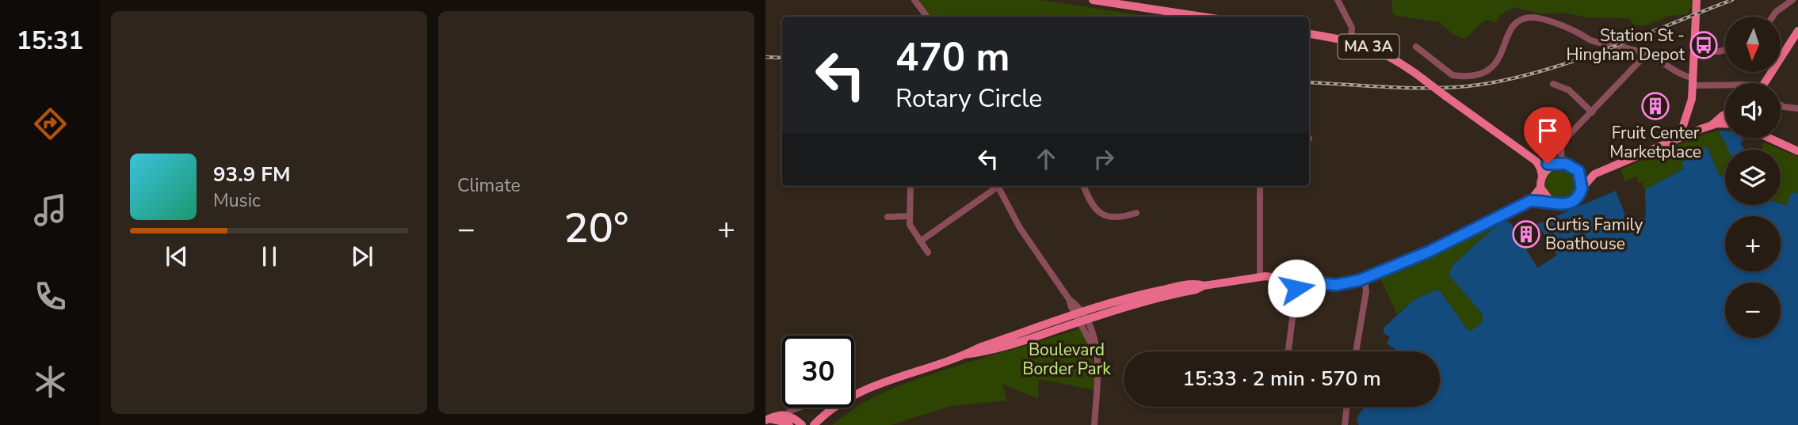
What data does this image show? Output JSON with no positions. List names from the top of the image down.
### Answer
{
  "streets": {
    "main road": ["MA 3A"]
  },
  "parks": ["Boulevard Border Park"],
  "places": {
    "bus stop": ["Station St - Hingham Depot"],
    "building": ["Fruit Center Marketplace", "Curtis Family Boathouse"]
  },
  "north": "bottom",
  "page": {
    "tabs": "15:31",
    "tile": "Climate",
    "map_buttons": ["+", "−"],
    "turn": ["470 m", "Rotary Circle"],
    "song": ["93.9 FM", "Music"],
    "heat": ["−", "20°", "+"],
    "limit": "30",
    "trip": "15:33 · 2 min · 570 m"
  }
}
